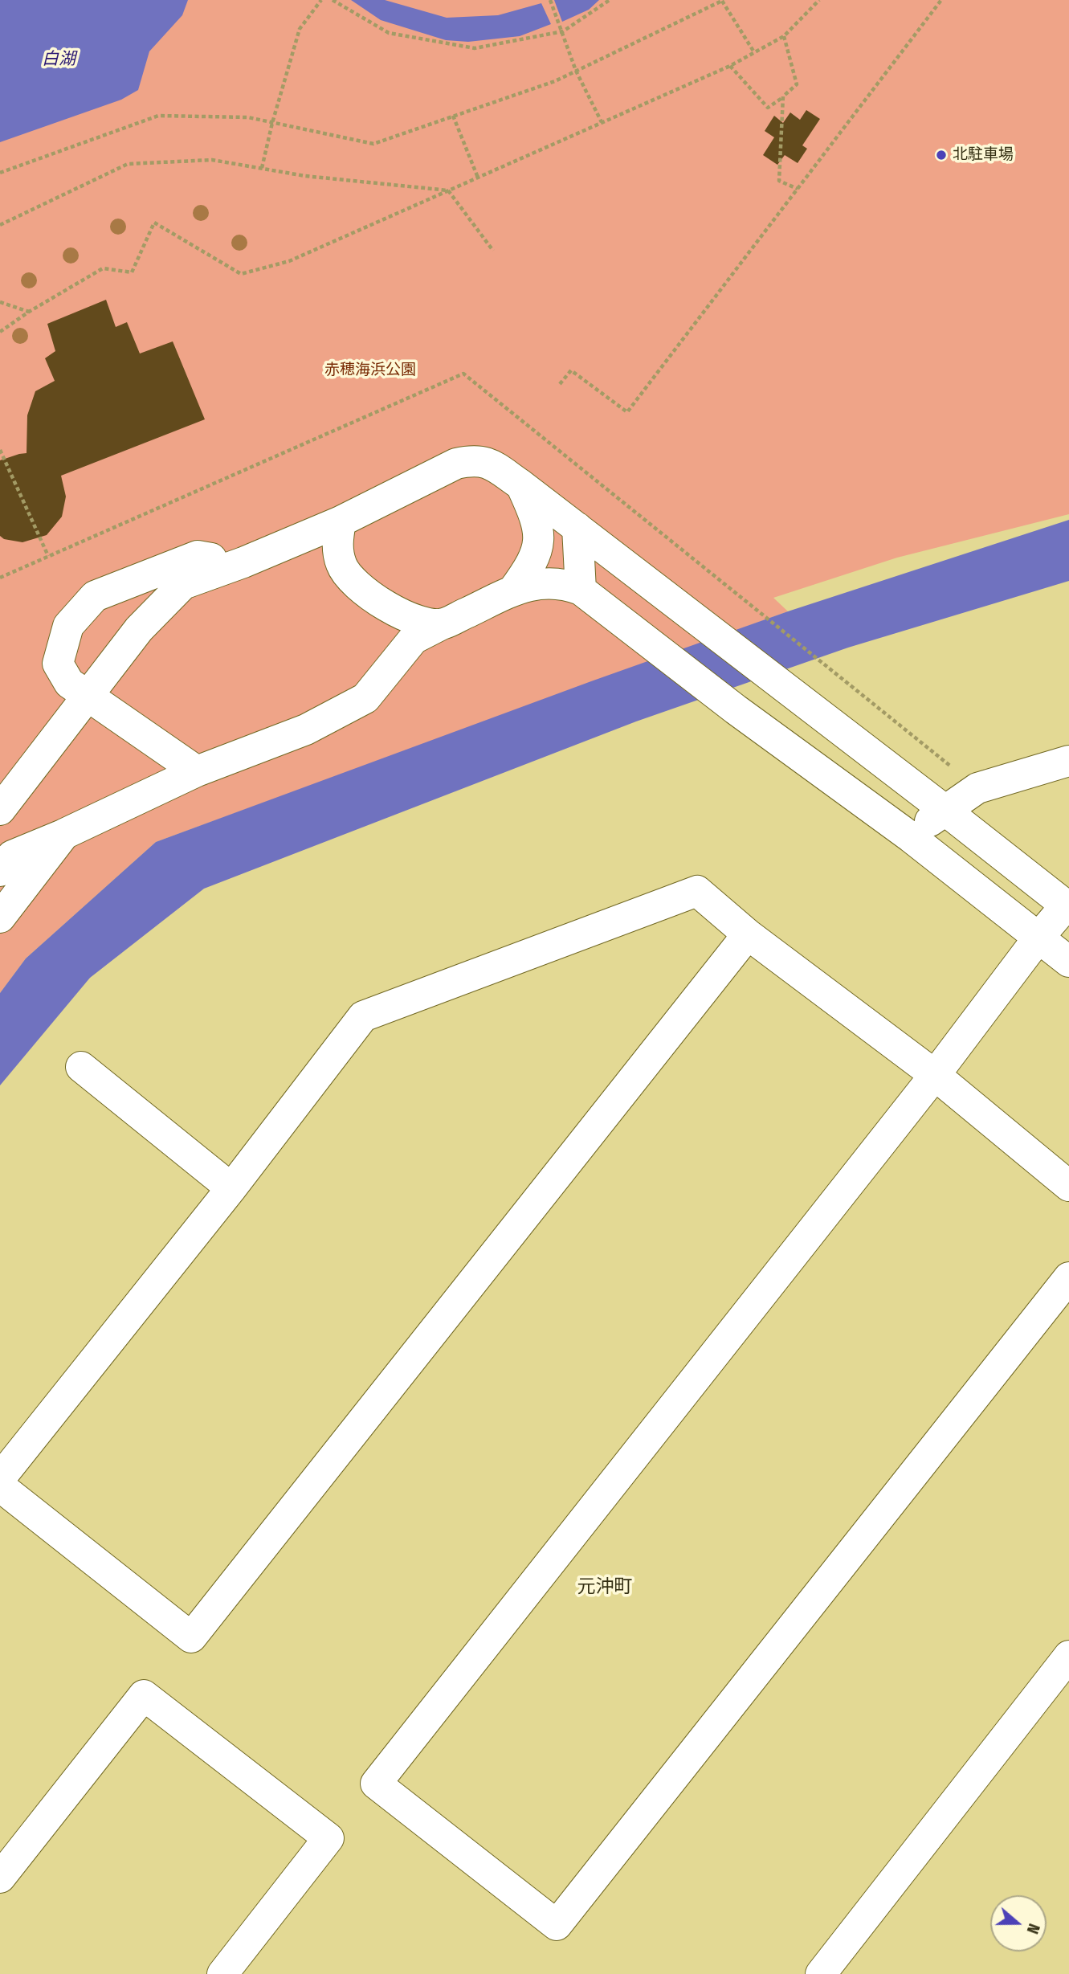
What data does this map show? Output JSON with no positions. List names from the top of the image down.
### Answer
{
  "districts": ["元沖町"],
  "water": ["白湖"],
  "parks": ["赤穂海浜公園"],
  "places": ["北駐車場"],
  "north": "right"
}
